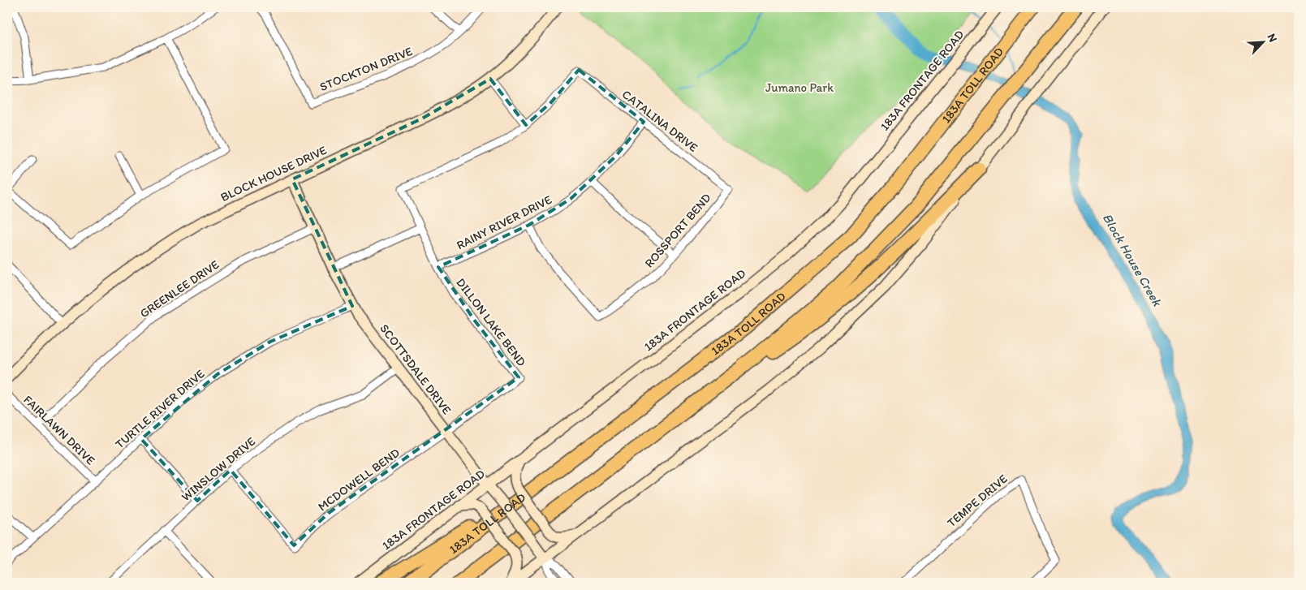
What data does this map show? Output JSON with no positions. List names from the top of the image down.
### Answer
{
  "streets": {
    "highway": ["183A TOLL ROAD"],
    "main road": ["183A FRONTAGE ROAD", "BLOCK HOUSE DRIVE", "SCOTTSDALE DRIVE"],
    "street": [
      "STOCKTON DRIVE",
      "CATALINA DRIVE",
      "RAINY RIVER DRIVE",
      "ROSSPORT BEND",
      "GREENLEE DRIVE",
      "DILLON LAKE BEND",
      "TURTLE RIVER DRIVE",
      "FAIRLAWN DRIVE",
      "WINSLOW DRIVE",
      "MCDOWELL BEND",
      "TEMPE DRIVE"
    ]
  },
  "crossings": [
    ["183A FRONTAGE ROAD", "SCOTTSDALE DRIVE"],
    ["CATALINA DRIVE", "RAINY RIVER DRIVE"],
    ["CATALINA DRIVE", "ROSSPORT BEND"],
    ["CATALINA DRIVE", "DILLON LAKE BEND"],
    ["BLOCK HOUSE DRIVE", "SCOTTSDALE DRIVE"],
    ["RAINY RIVER DRIVE", "ROSSPORT BEND"],
    ["RAINY RIVER DRIVE", "DILLON LAKE BEND"],
    ["GREENLEE DRIVE", "SCOTTSDALE DRIVE"],
    ["GREENLEE DRIVE", "FAIRLAWN DRIVE"],
    ["DILLON LAKE BEND", "MCDOWELL BEND"],
    ["SCOTTSDALE DRIVE", "TURTLE RIVER DRIVE"],
    ["SCOTTSDALE DRIVE", "WINSLOW DRIVE"],
    ["SCOTTSDALE DRIVE", "MCDOWELL BEND"],
    ["TURTLE RIVER DRIVE", "FAIRLAWN DRIVE"],
    ["WINSLOW DRIVE", "MCDOWELL BEND"]
  ],
  "water": ["Block House Creek"],
  "parks": ["Jumano Park"],
  "north": "top right"
}
